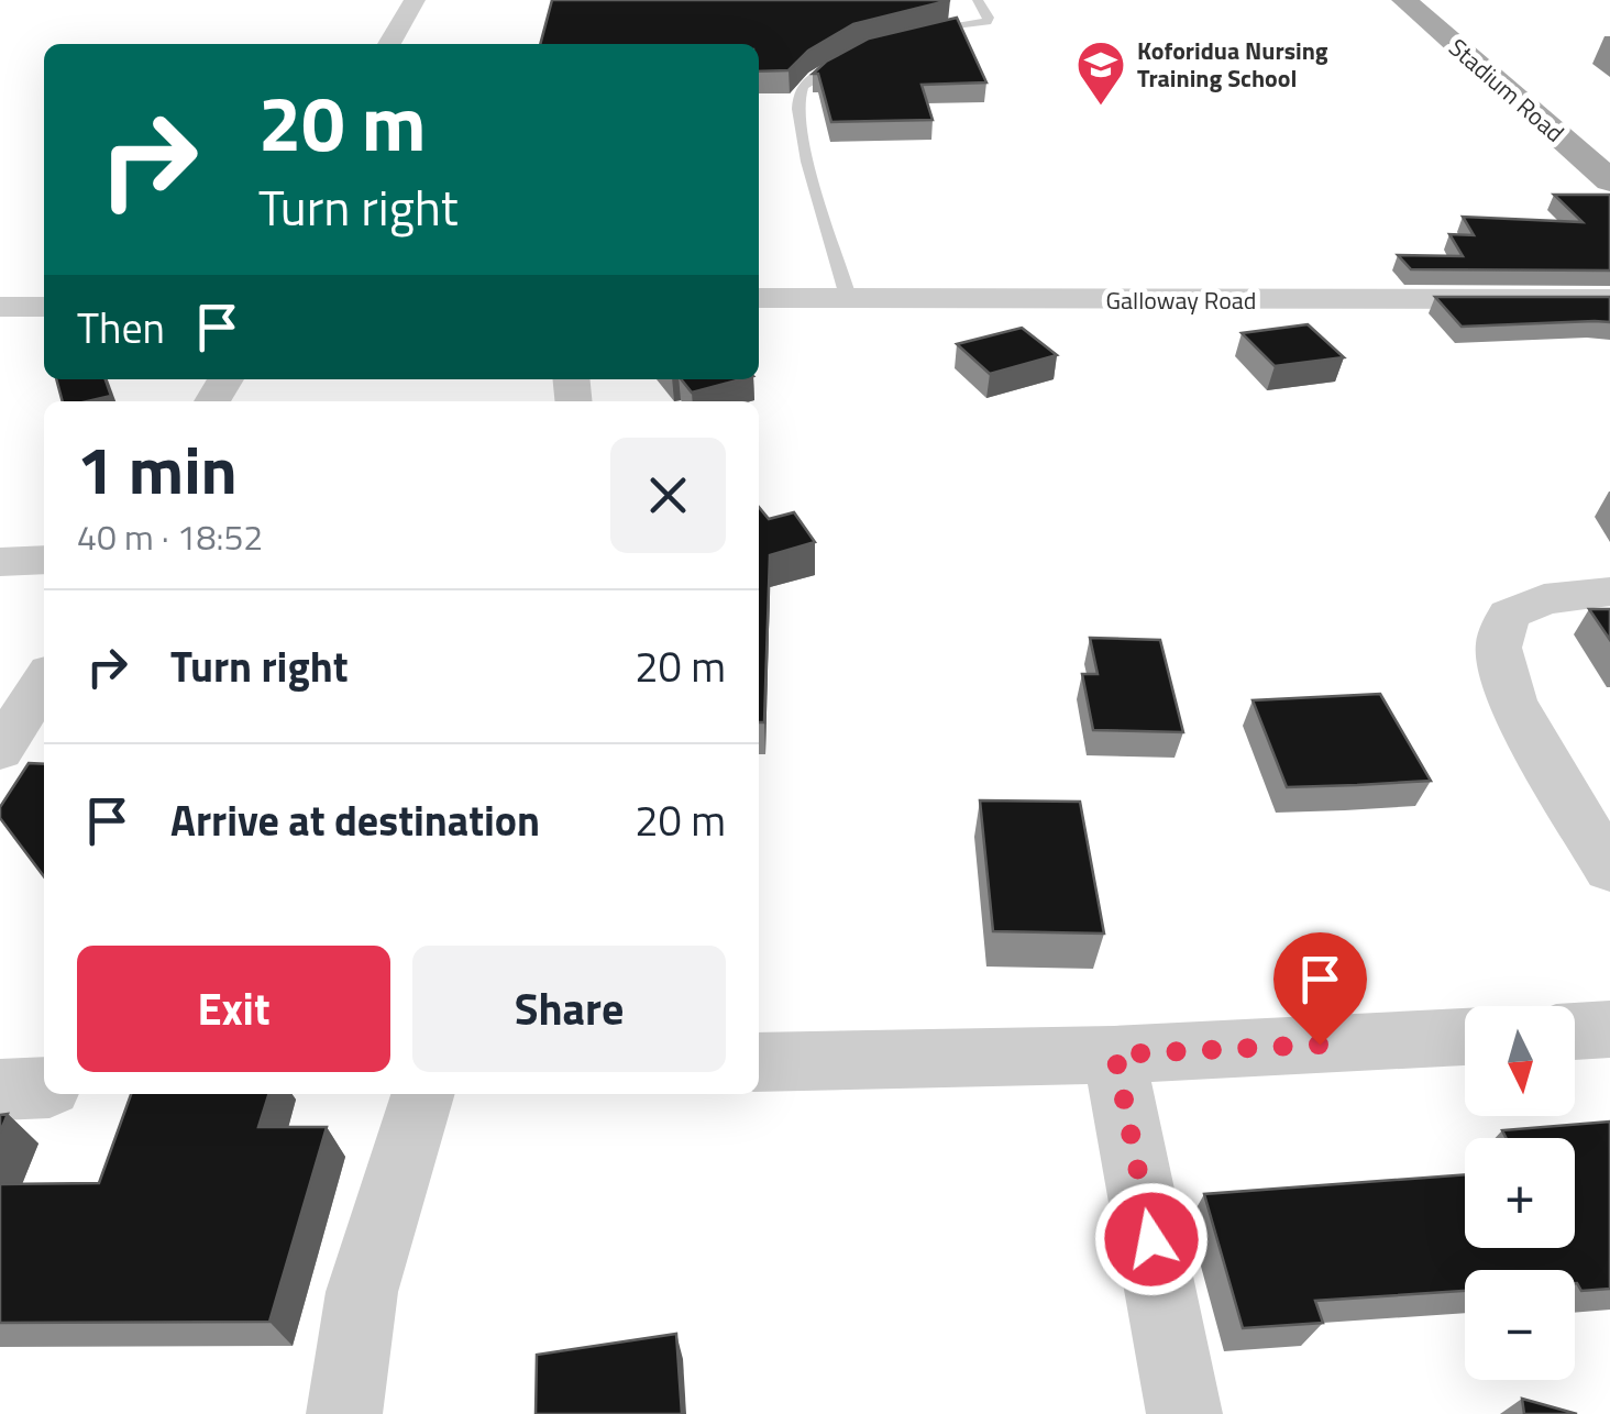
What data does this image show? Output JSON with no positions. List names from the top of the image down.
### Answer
{
  "streets": {
    "main road": ["Stadium Road"],
    "street": ["Galloway Road"]
  },
  "places": {
    "school or university": ["Koforidua Nursing Training School"]
  },
  "north": "bottom",
  "page": {
    "turn": ["20 m", "Turn right"],
    "then": "Then",
    "heading": ["1 min", "40 m · 18:52"],
    "list": [
      {
        "name": "Turn right",
        "value": "20 m"
      },
      {
        "name": "Arrive at destination",
        "value": "20 m"
      }
    ],
    "buttons": ["Exit", "Share"],
    "map_buttons": ["+", "−"]
  }
}
